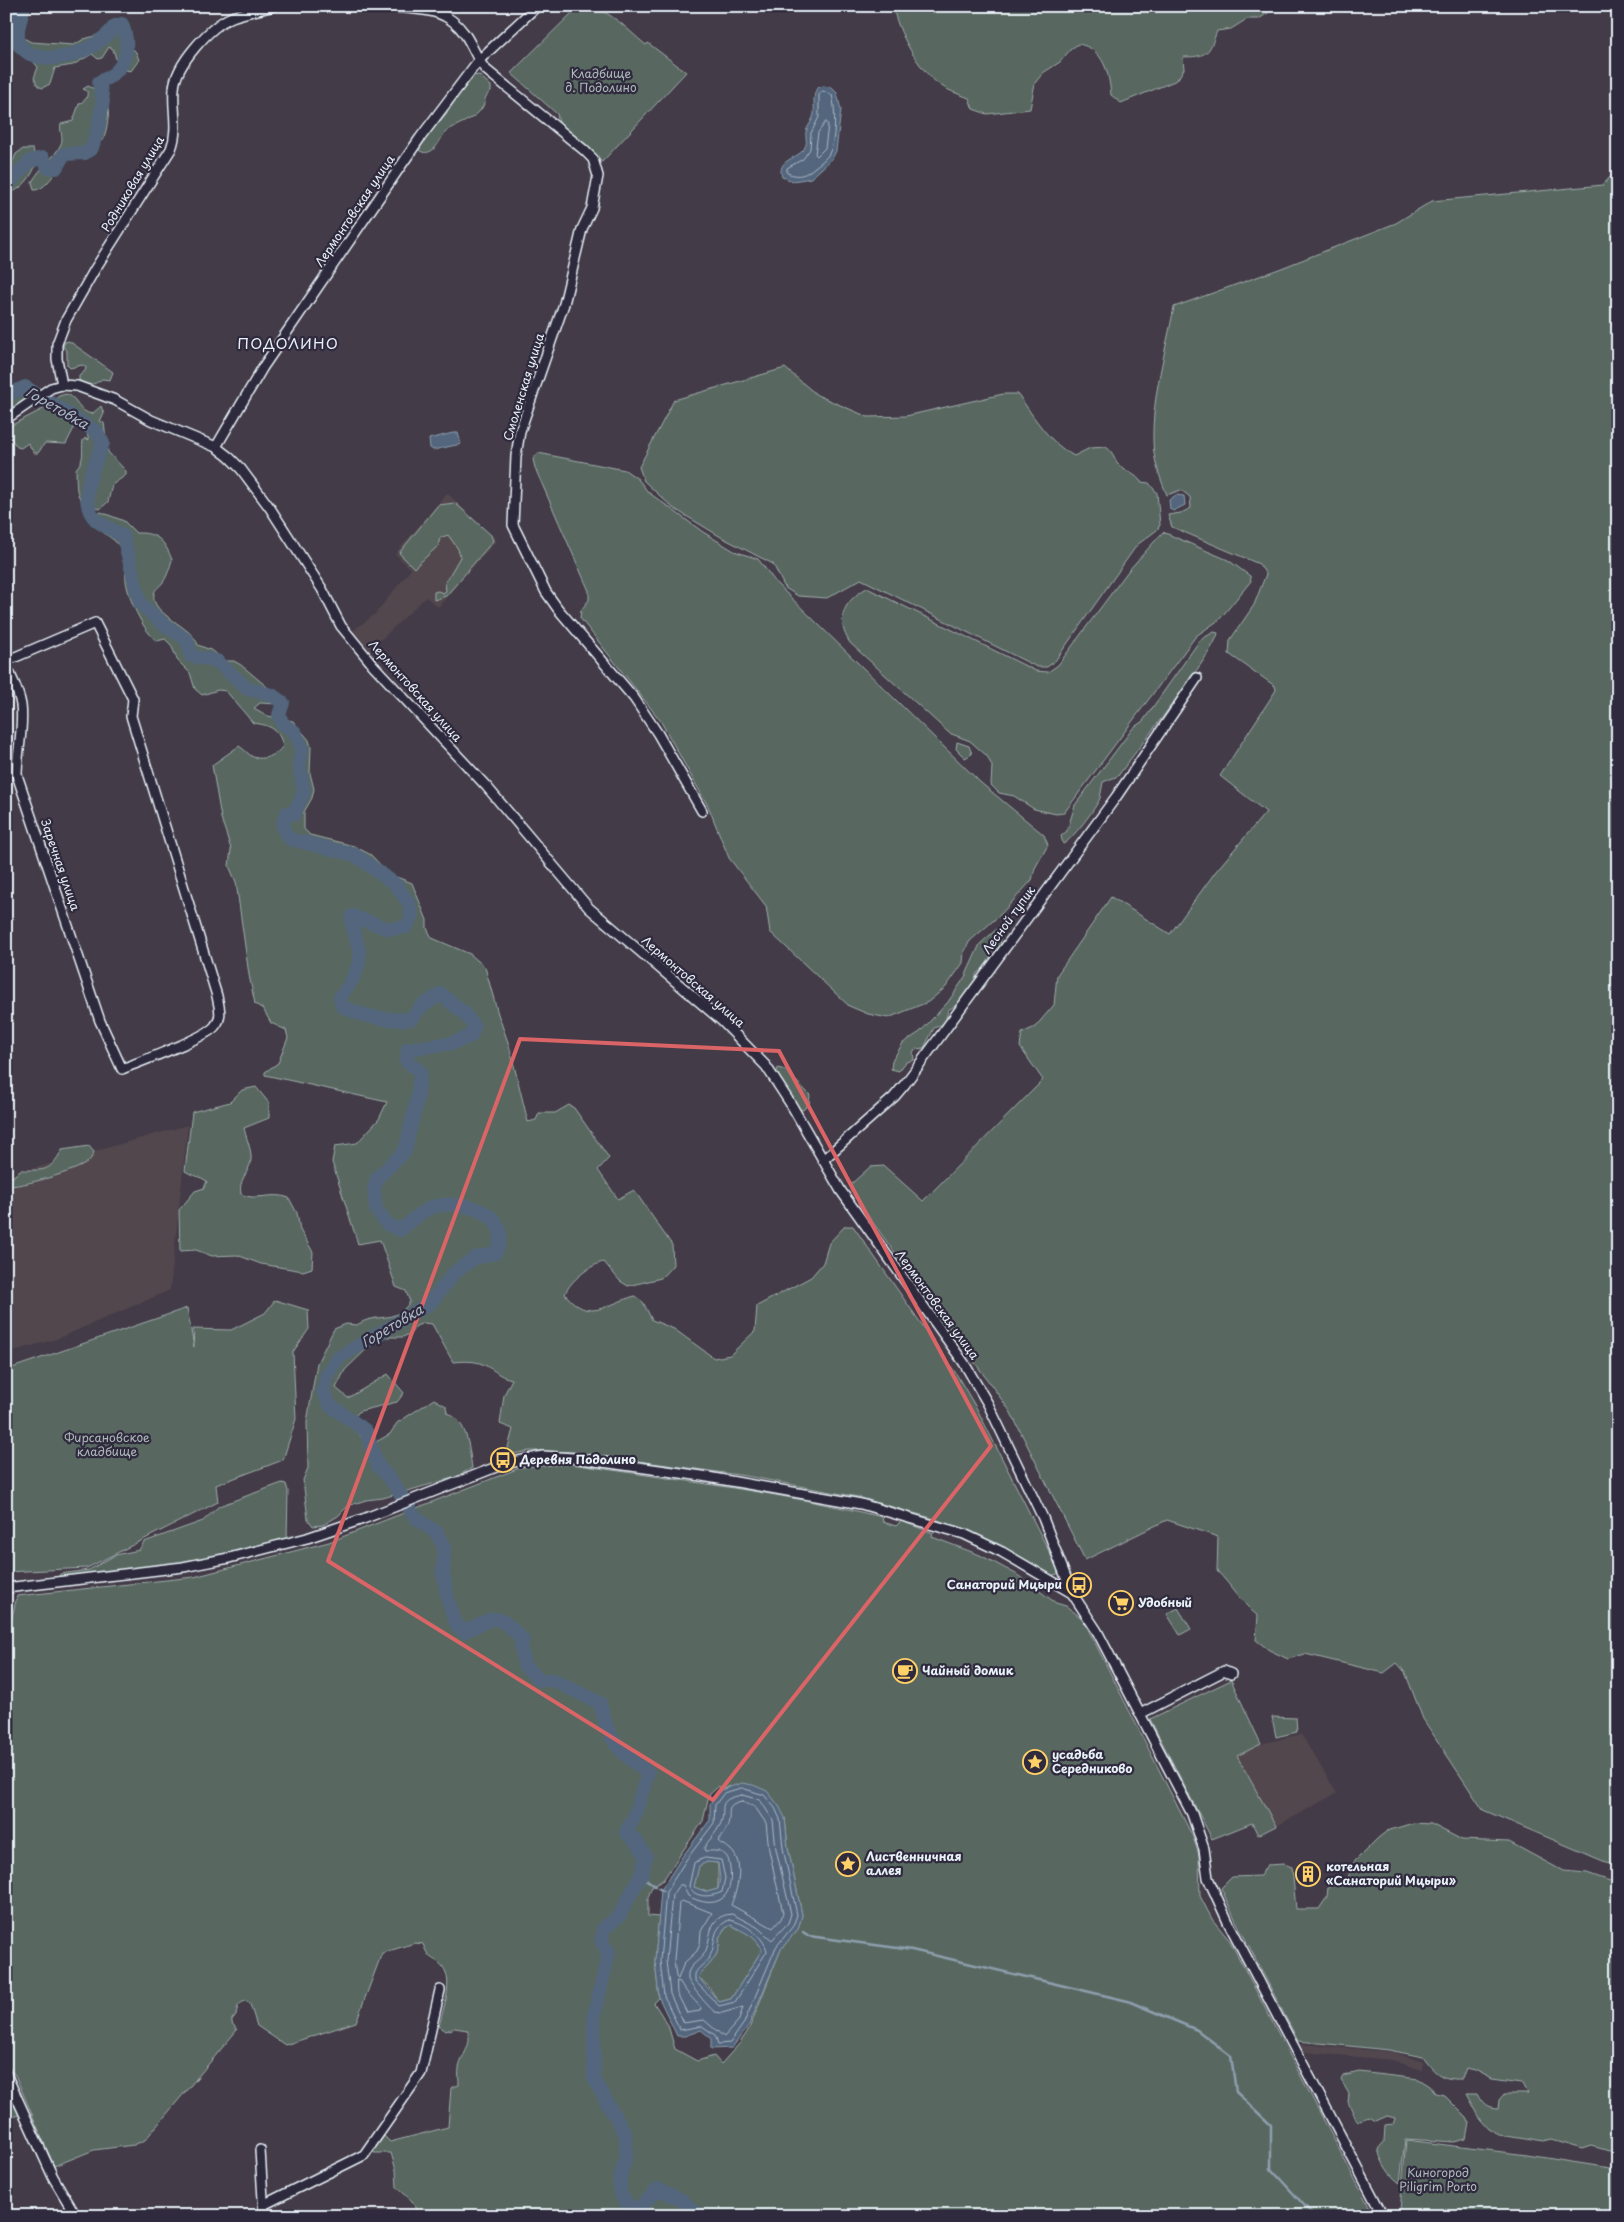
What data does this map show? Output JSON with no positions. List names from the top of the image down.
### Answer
{
  "streets": {
    "street": [
      "Родниковая улица",
      "Лермонтовская улица",
      "Смоленская улица",
      "Заречная улица",
      "Лесной тупик"
    ]
  },
  "crossings": [
    ["Родниковая улица", "Лермонтовская улица"],
    ["Лермонтовская улица", "Смоленская улица"],
    ["Лермонтовская улица", "Лесной тупик"]
  ],
  "districts": ["ПОДОЛИНО"],
  "water": ["Горетовка"],
  "parks": ["Кладбище д. Подолино", "Фирсановское кладбище", "Киногород Piligrim Porto"],
  "places": {
    "bus stop": ["Деревня Подолино", "Санаторий Мцыри"],
    "supermarket": ["Удобный"],
    "cafe": ["Чайный домик"],
    "place": ["усадьба Середниково", "Лиственничная аллея"],
    "building": ["котельная «Санаторий Мцыри»"]
  }
}
